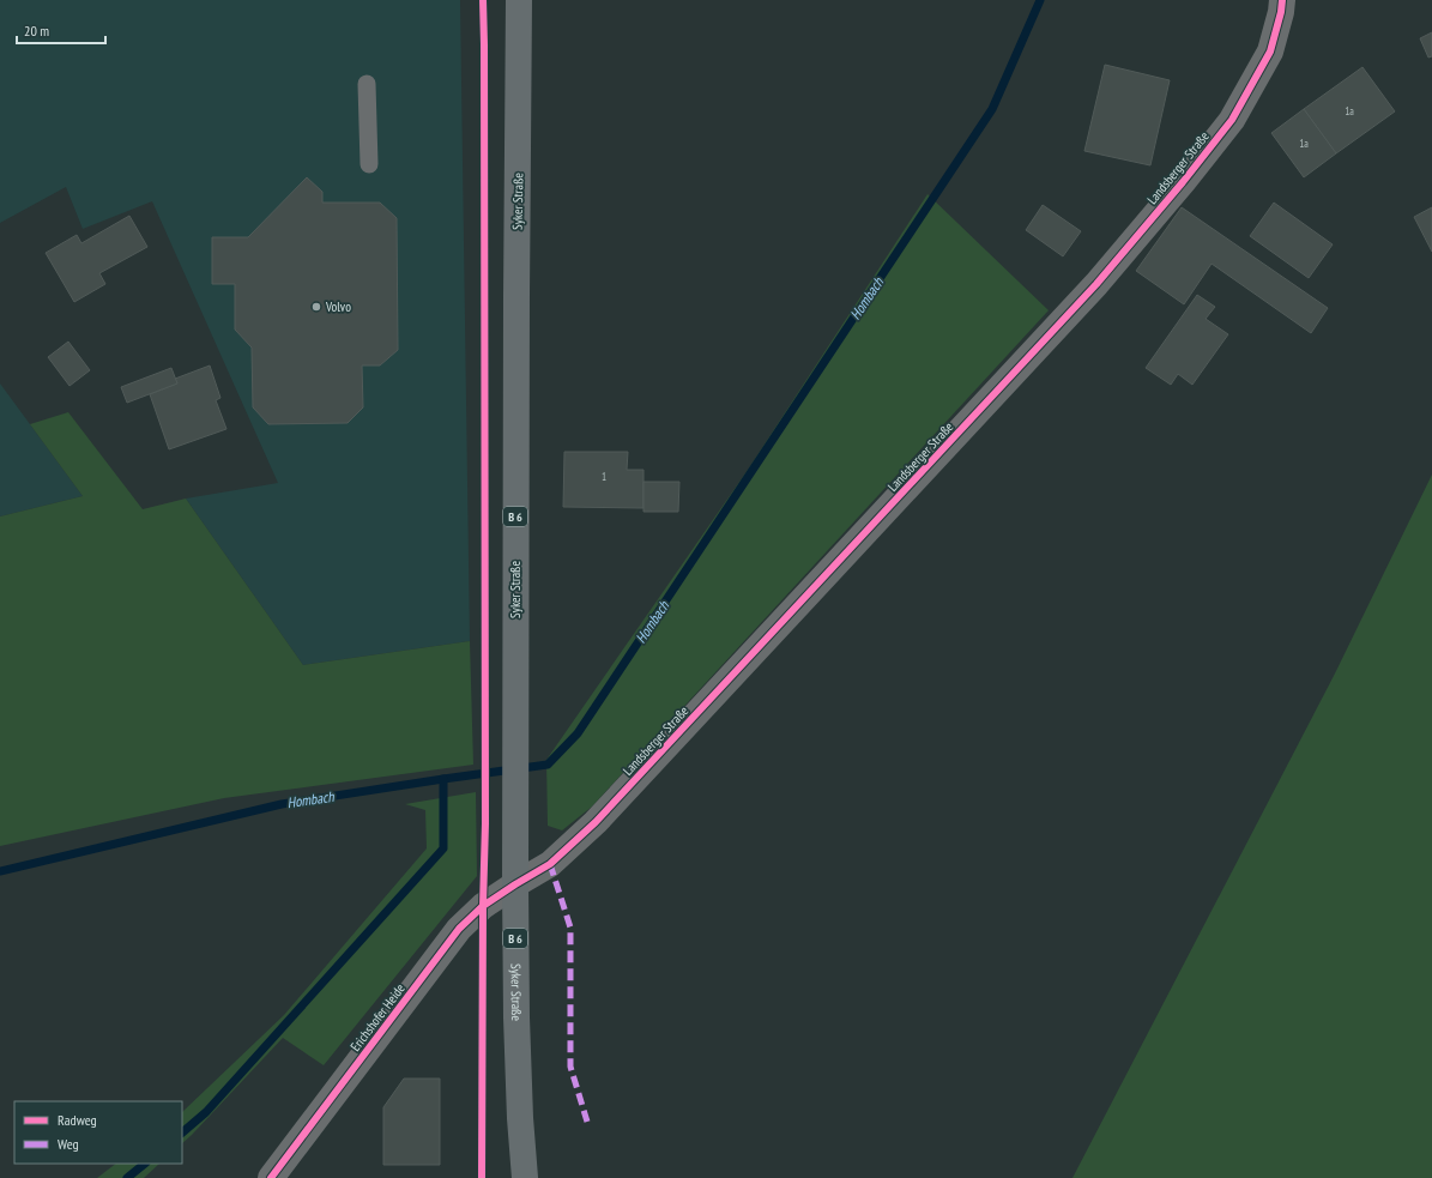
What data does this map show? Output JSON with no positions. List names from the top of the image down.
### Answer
{
  "streets": {
    "main road": ["Syker Straße", "B 6"],
    "street": ["Landsberger Straße", "Erichshofer Heide"]
  },
  "crossings": [
    ["Landsberger Straße", "Syker Straße"],
    ["Landsberger Straße", "Erichshofer Heide"],
    ["Syker Straße", "Erichshofer Heide"]
  ],
  "water": ["Hombach"],
  "places": ["Volvo"],
  "house_numbers": ["1a", "1a", "1"],
  "legend": ["Radweg", "Weg"],
  "scale_bar": "20 m"
}
